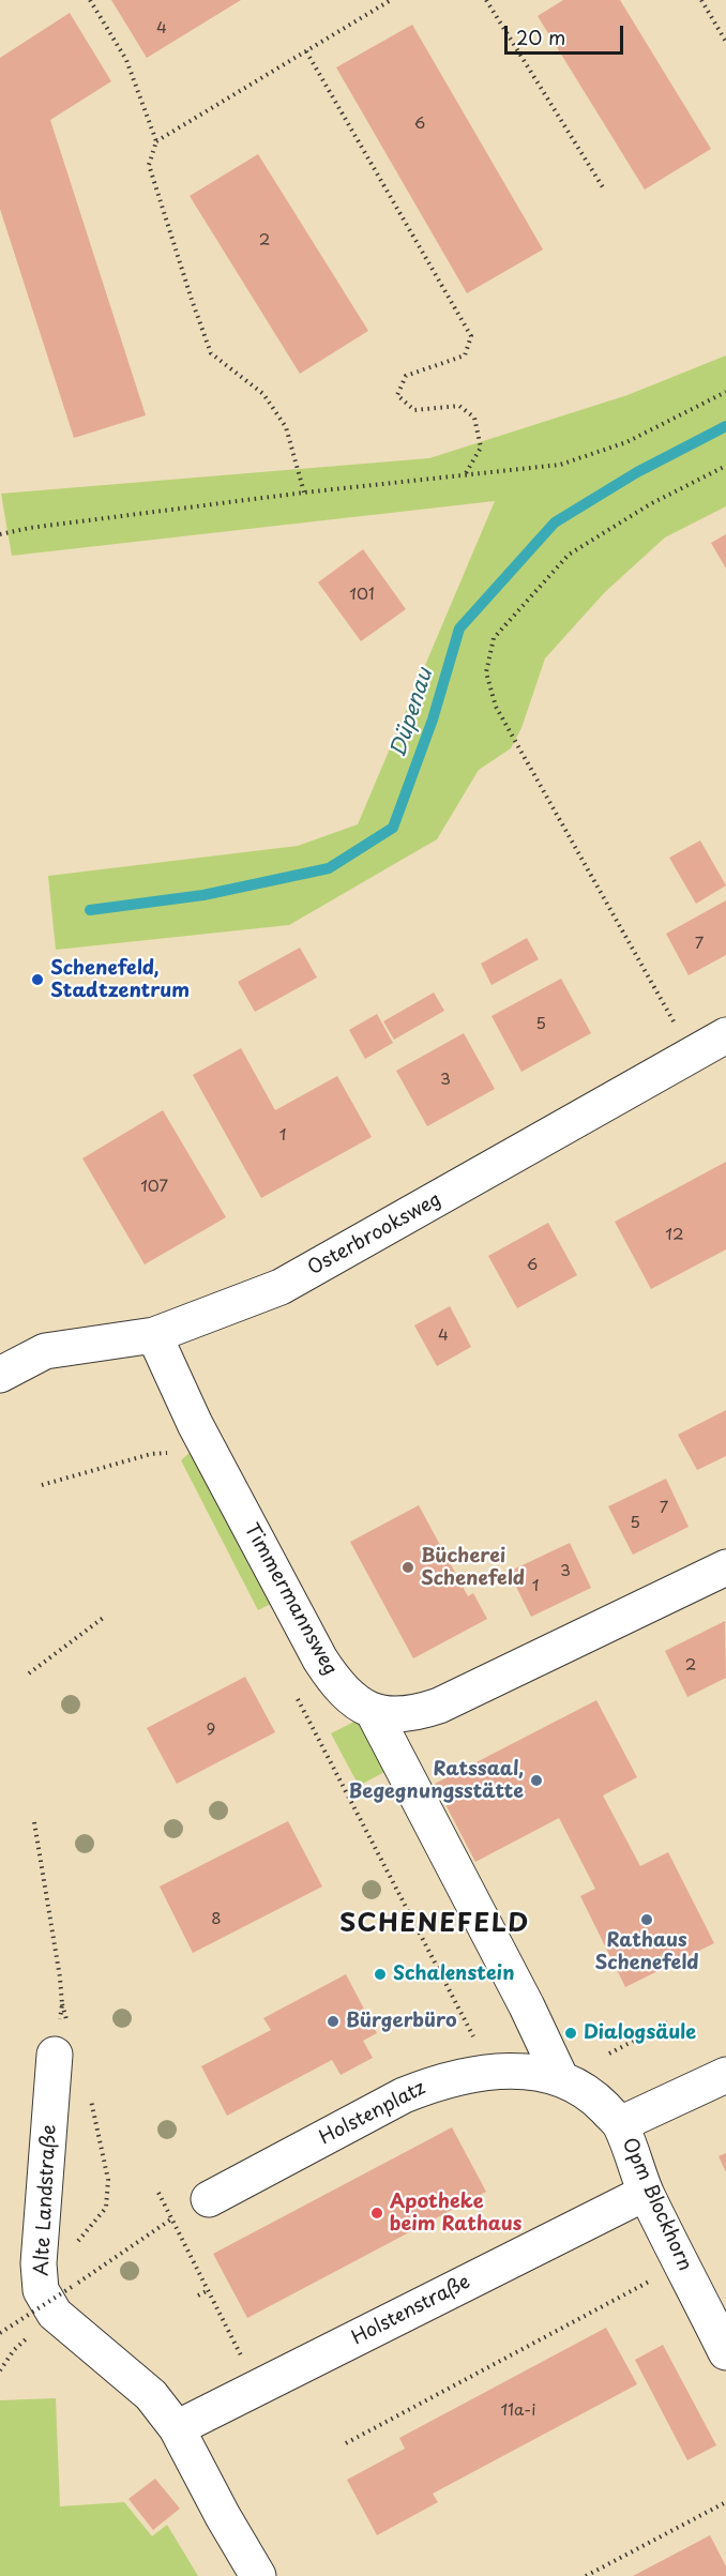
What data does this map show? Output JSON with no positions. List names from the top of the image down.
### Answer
{
  "streets": {
    "street": [
      "Osterbrooksweg",
      "Timmermannsweg",
      "Holstenplatz",
      "Alte Landstraße",
      "Opm Blockhorn",
      "Holstenstraße"
    ]
  },
  "crossings": [
    ["Osterbrooksweg", "Timmermannsweg"],
    ["Holstenplatz", "Opm Blockhorn"],
    ["Alte Landstraße", "Holstenstraße"],
    ["Opm Blockhorn", "Holstenstraße"]
  ],
  "districts": ["SCHENEFELD"],
  "water": ["Düpenau"],
  "places": [
    "Schenefeld, Stadtzentrum",
    "Bücherei Schenefeld",
    "Ratssaal, Begegnungsstätte",
    "Rathaus Schenefeld",
    "Schalenstein",
    "Bürgerbüro",
    "Dialogsäule",
    "Apotheke beim Rathaus"
  ],
  "house_numbers": [
    "4",
    "6",
    "2",
    "101",
    "7",
    "5",
    "3",
    "1",
    "107",
    "12",
    "6",
    "4",
    "7",
    "5",
    "3",
    "1",
    "2",
    "9",
    "8",
    "11a-i"
  ],
  "scale_bar": "20 m"
}
